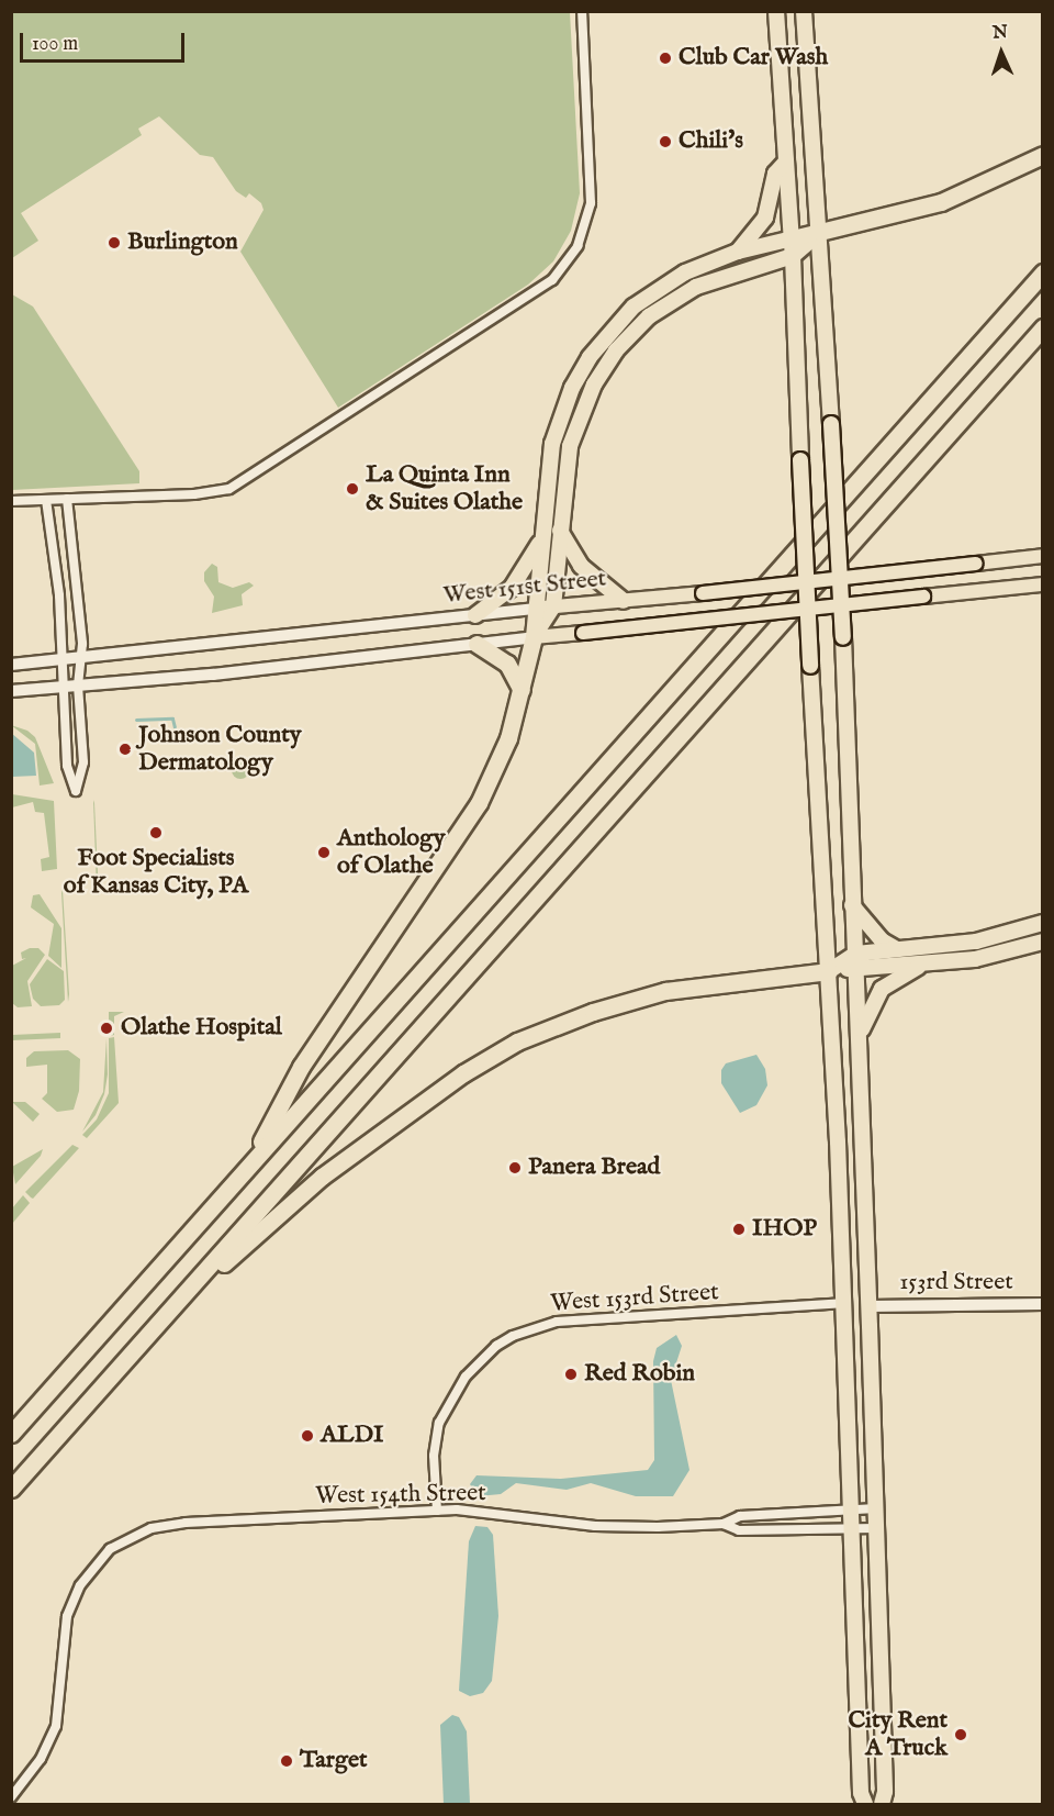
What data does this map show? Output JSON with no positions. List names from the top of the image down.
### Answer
{
  "streets": {
    "main road": ["West 151st Street", "153rd Street"],
    "street": ["West 153rd Street", "West 154th Street"]
  },
  "crossings": [
    ["West 153rd Street", "West 154th Street"]
  ],
  "places": [
    "Club Car Wash",
    "Chili's",
    "Burlington",
    "La Quinta Inn & Suites Olathe",
    "Johnson County Dermatology",
    "Foot Specialists of Kansas City, PA",
    "Anthology of Olathe",
    "Olathe Hospital",
    "Panera Bread",
    "IHOP",
    "Red Robin",
    "ALDI",
    "City Rent A Truck",
    "Target"
  ],
  "scale_bar": "100 m",
  "north": "top"
}
